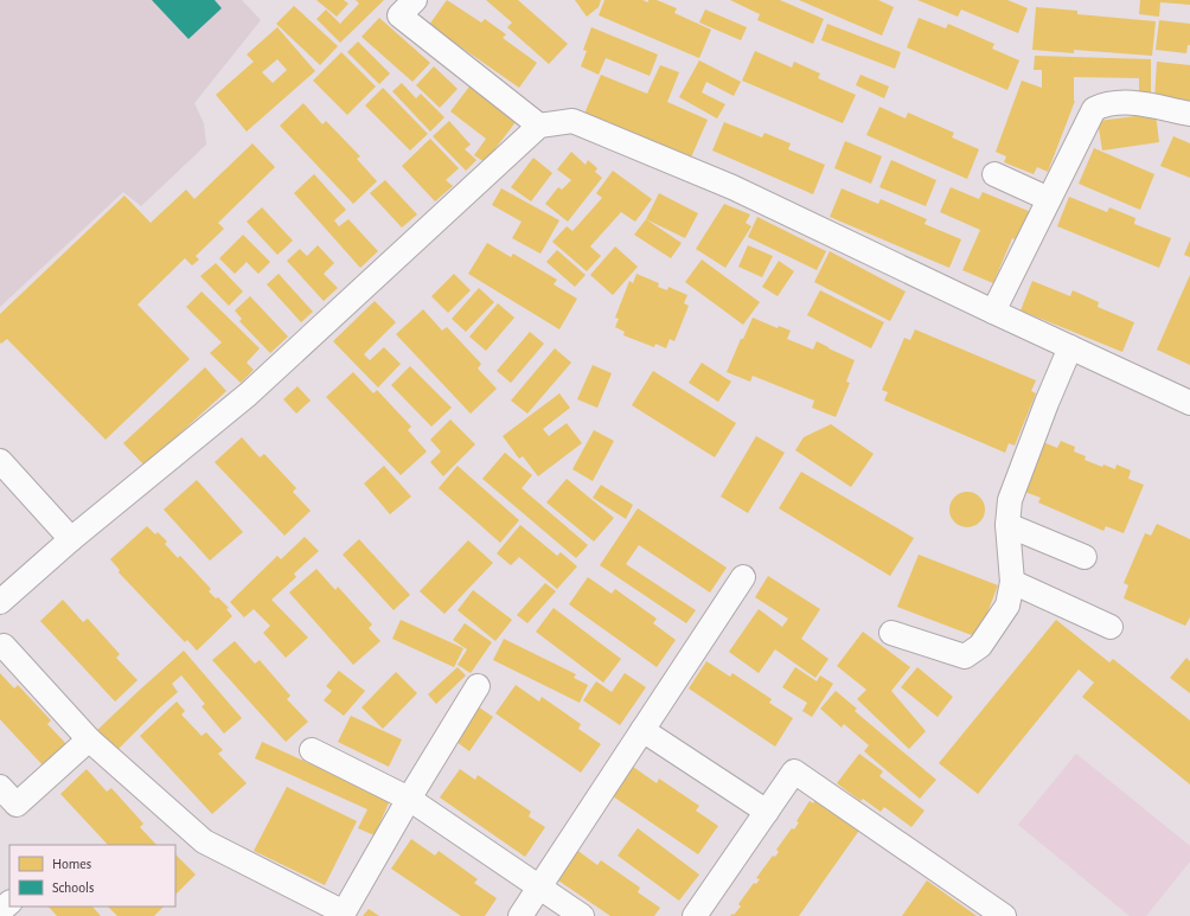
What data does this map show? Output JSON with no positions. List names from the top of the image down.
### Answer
{
  "legend": ["Homes", "Schools"]
}
